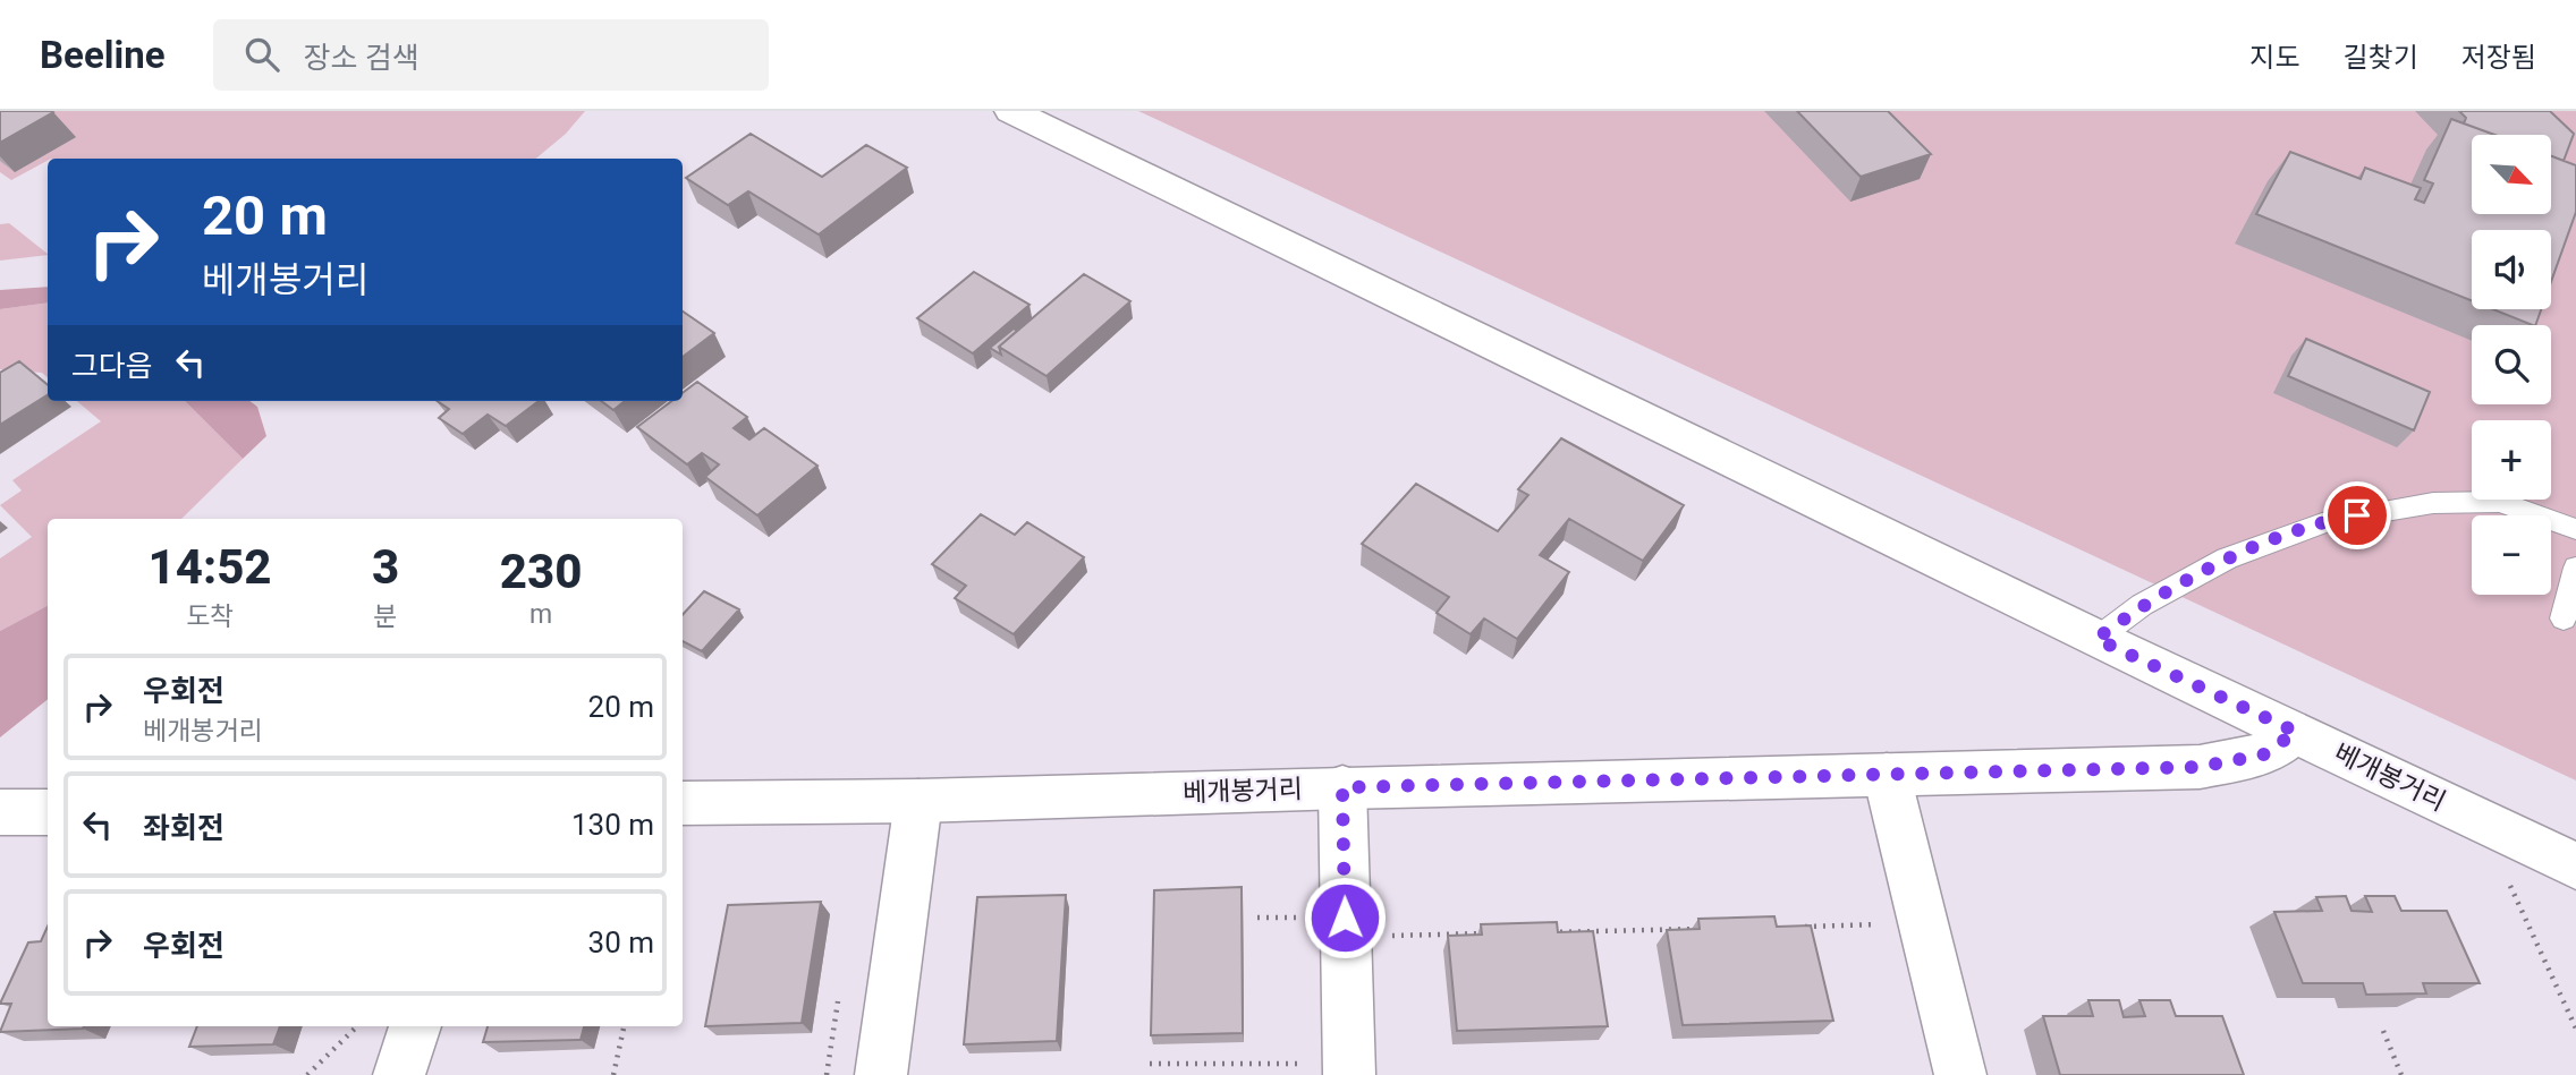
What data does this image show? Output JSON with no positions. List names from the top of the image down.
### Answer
{
  "streets": {
    "street": ["베개봉거리"]
  },
  "north": "bottom right",
  "page": {
    "header": "Beeline",
    "search": "장소 검색",
    "nav": ["지도", "길찾기", "저장됨"],
    "map_buttons": ["+", "−"],
    "turn": ["20 m", "베개봉거리"],
    "then": "그다음",
    "eta": [
      "14:52",
      "도착",
      "3",
      "분",
      "230",
      "m"
    ],
    "list": [
      {
        "name": "우회전",
        "note": "베개봉거리",
        "value": "20 m"
      },
      {
        "name": "좌회전",
        "value": "130 m"
      },
      {
        "name": "우회전",
        "value": "30 m"
      }
    ]
  }
}
